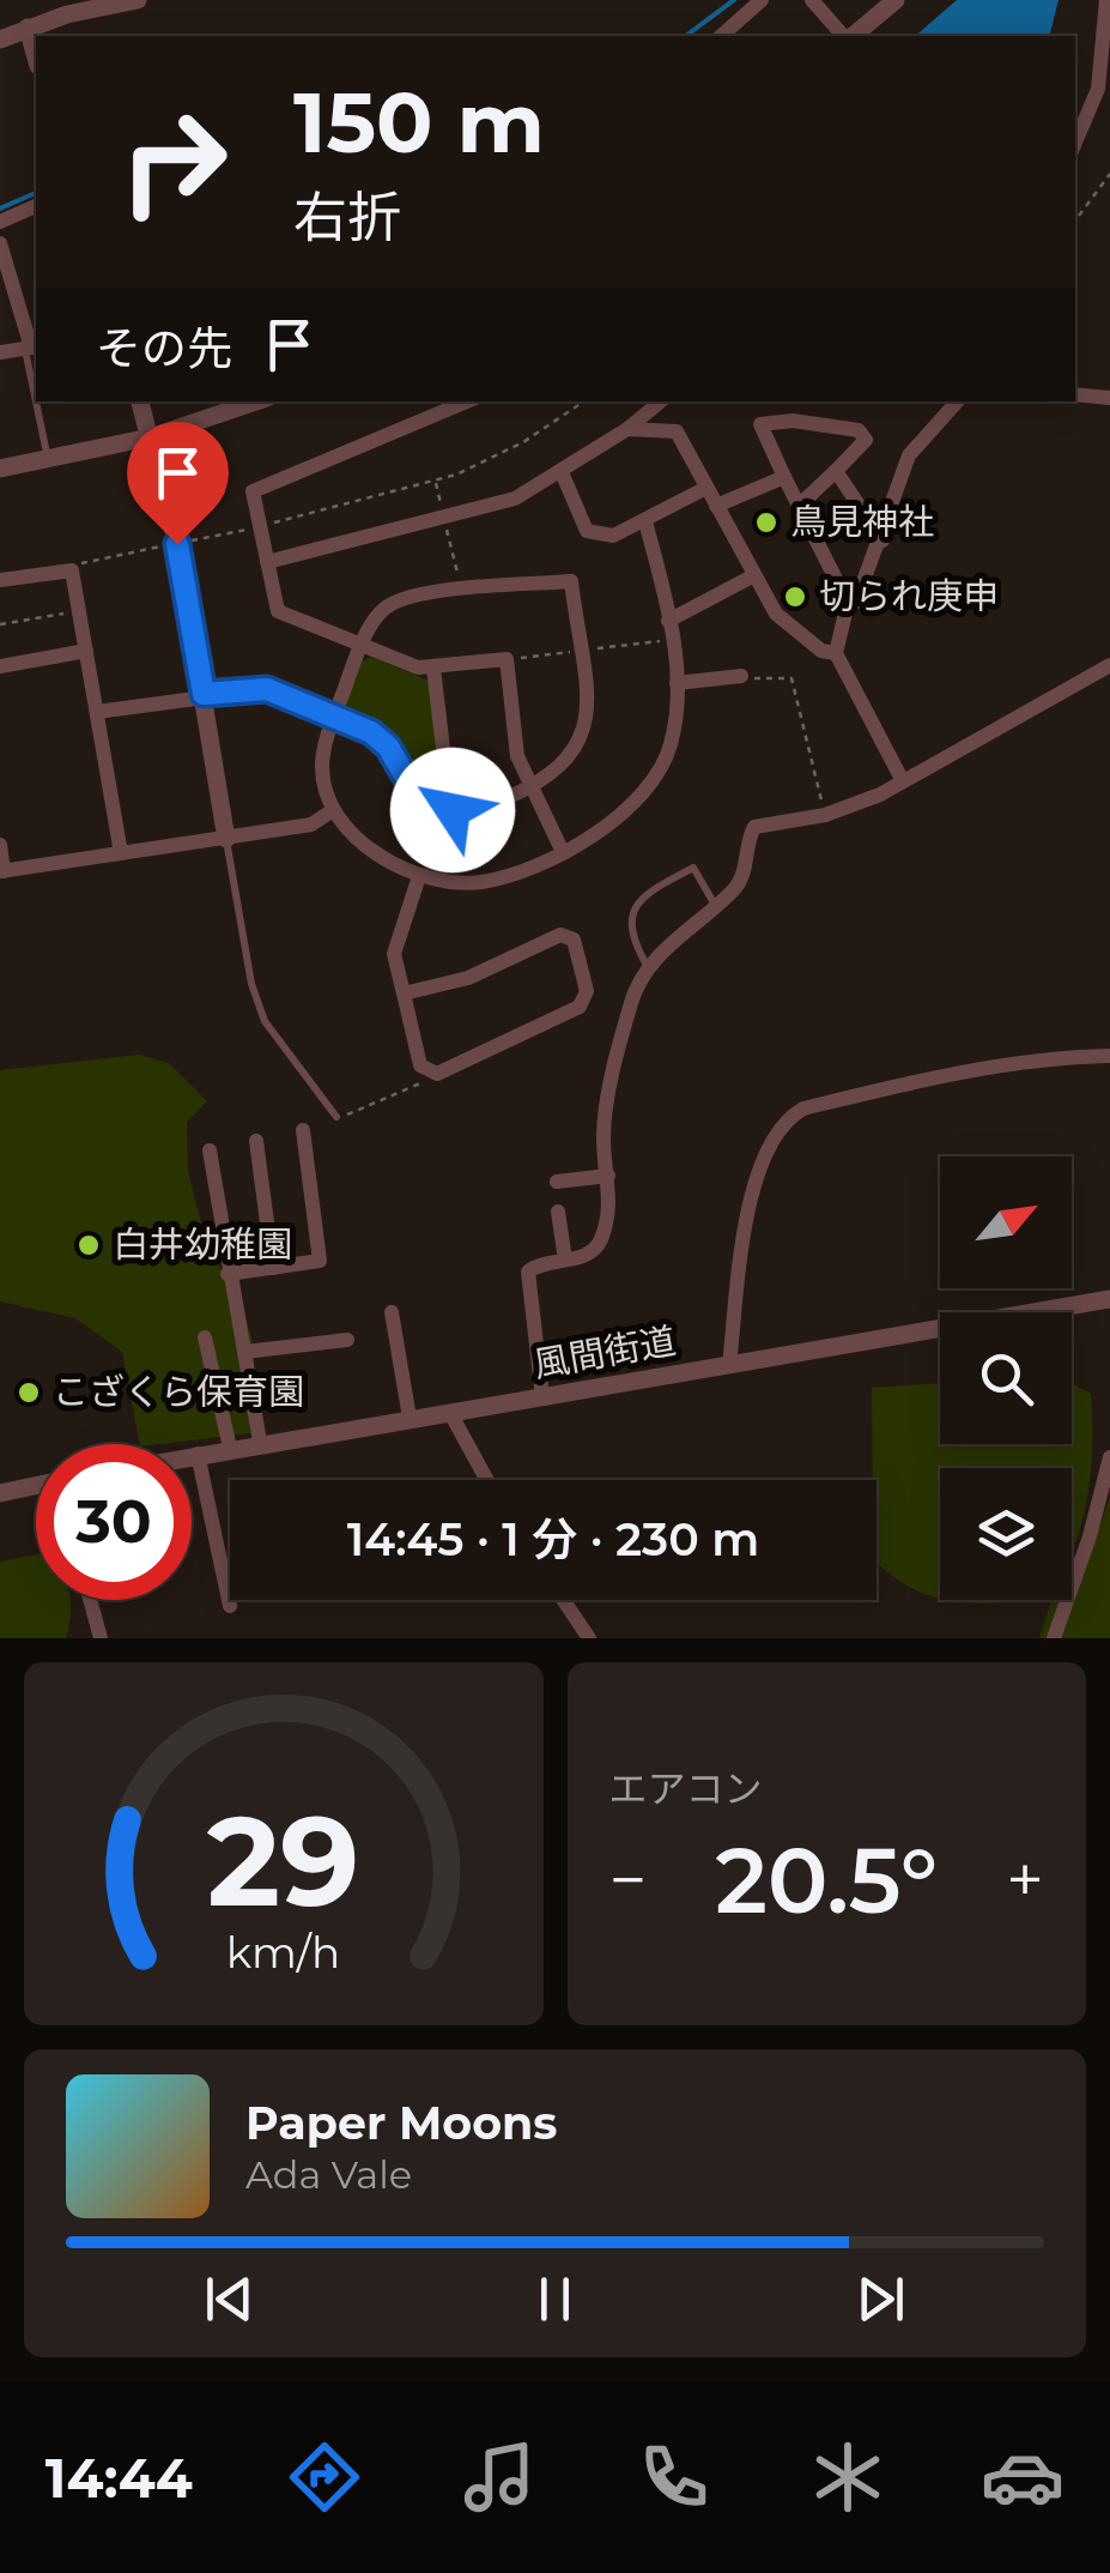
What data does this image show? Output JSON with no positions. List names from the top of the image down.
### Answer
{
  "streets": {
    "street": ["風間街道"]
  },
  "places": [
    "鳥見神社",
    "切られ庚申",
    "白井幼稚園",
    "こざくら保育園"
  ],
  "north": "top right",
  "page": {
    "turn": ["150 m", "右折"],
    "then": "その先",
    "limit": "30",
    "trip": "14:45 · 1 分 · 230 m",
    "tile": "エアコン",
    "heat": ["−", "20.5°", "+"],
    "song": ["Paper Moons", "Ada Vale"],
    "tabs": "14:44",
    "gauge": ["29", "km/h"]
  }
}
